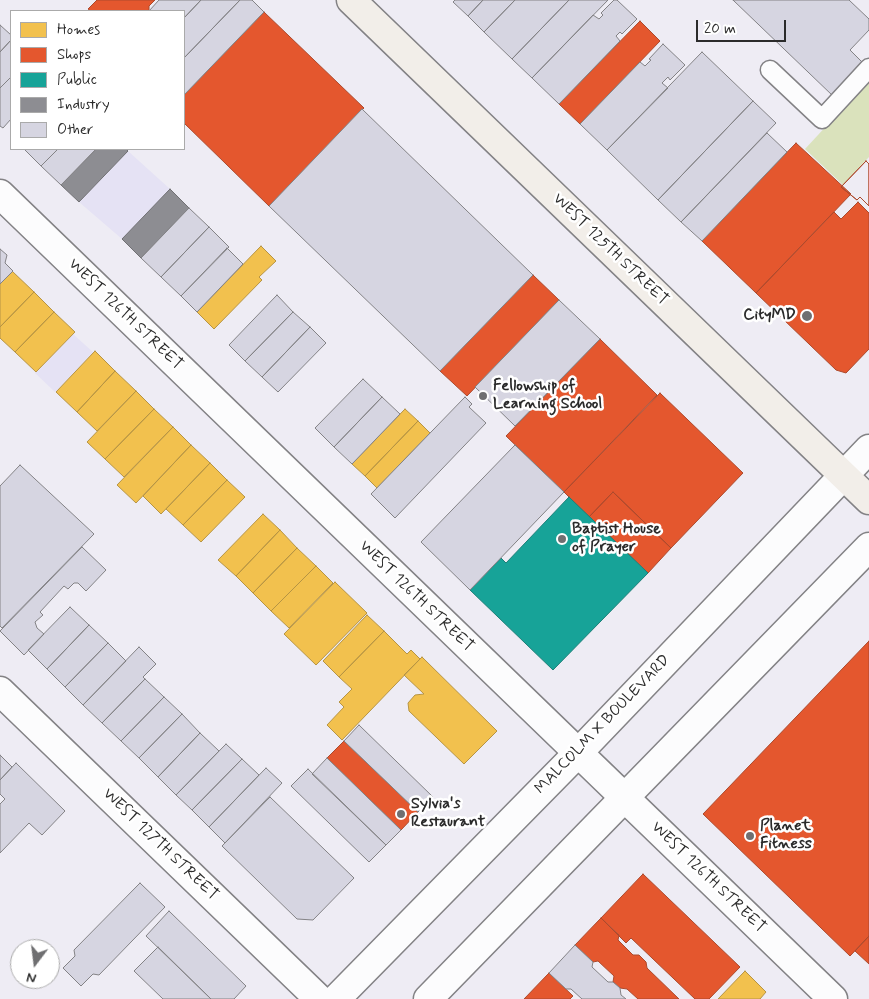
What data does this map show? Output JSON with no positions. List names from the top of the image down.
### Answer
{
  "streets": {
    "main road": ["WEST 125TH STREET"],
    "street": ["WEST 126TH STREET", "MALCOLM X BOULEVARD", "WEST 127TH STREET"]
  },
  "crossings": [
    ["WEST 125TH STREET", "MALCOLM X BOULEVARD"],
    ["WEST 126TH STREET", "MALCOLM X BOULEVARD"]
  ],
  "places": [
    "CityMD",
    "Fellowship of Learning School",
    "Baptist House of Prayer",
    "Sylvia's Restaurant",
    "Planet Fitness"
  ],
  "legend": [
    "Homes",
    "Shops",
    "Public",
    "Industry",
    "Other"
  ],
  "scale_bar": "20 m",
  "north": "bottom"
}
